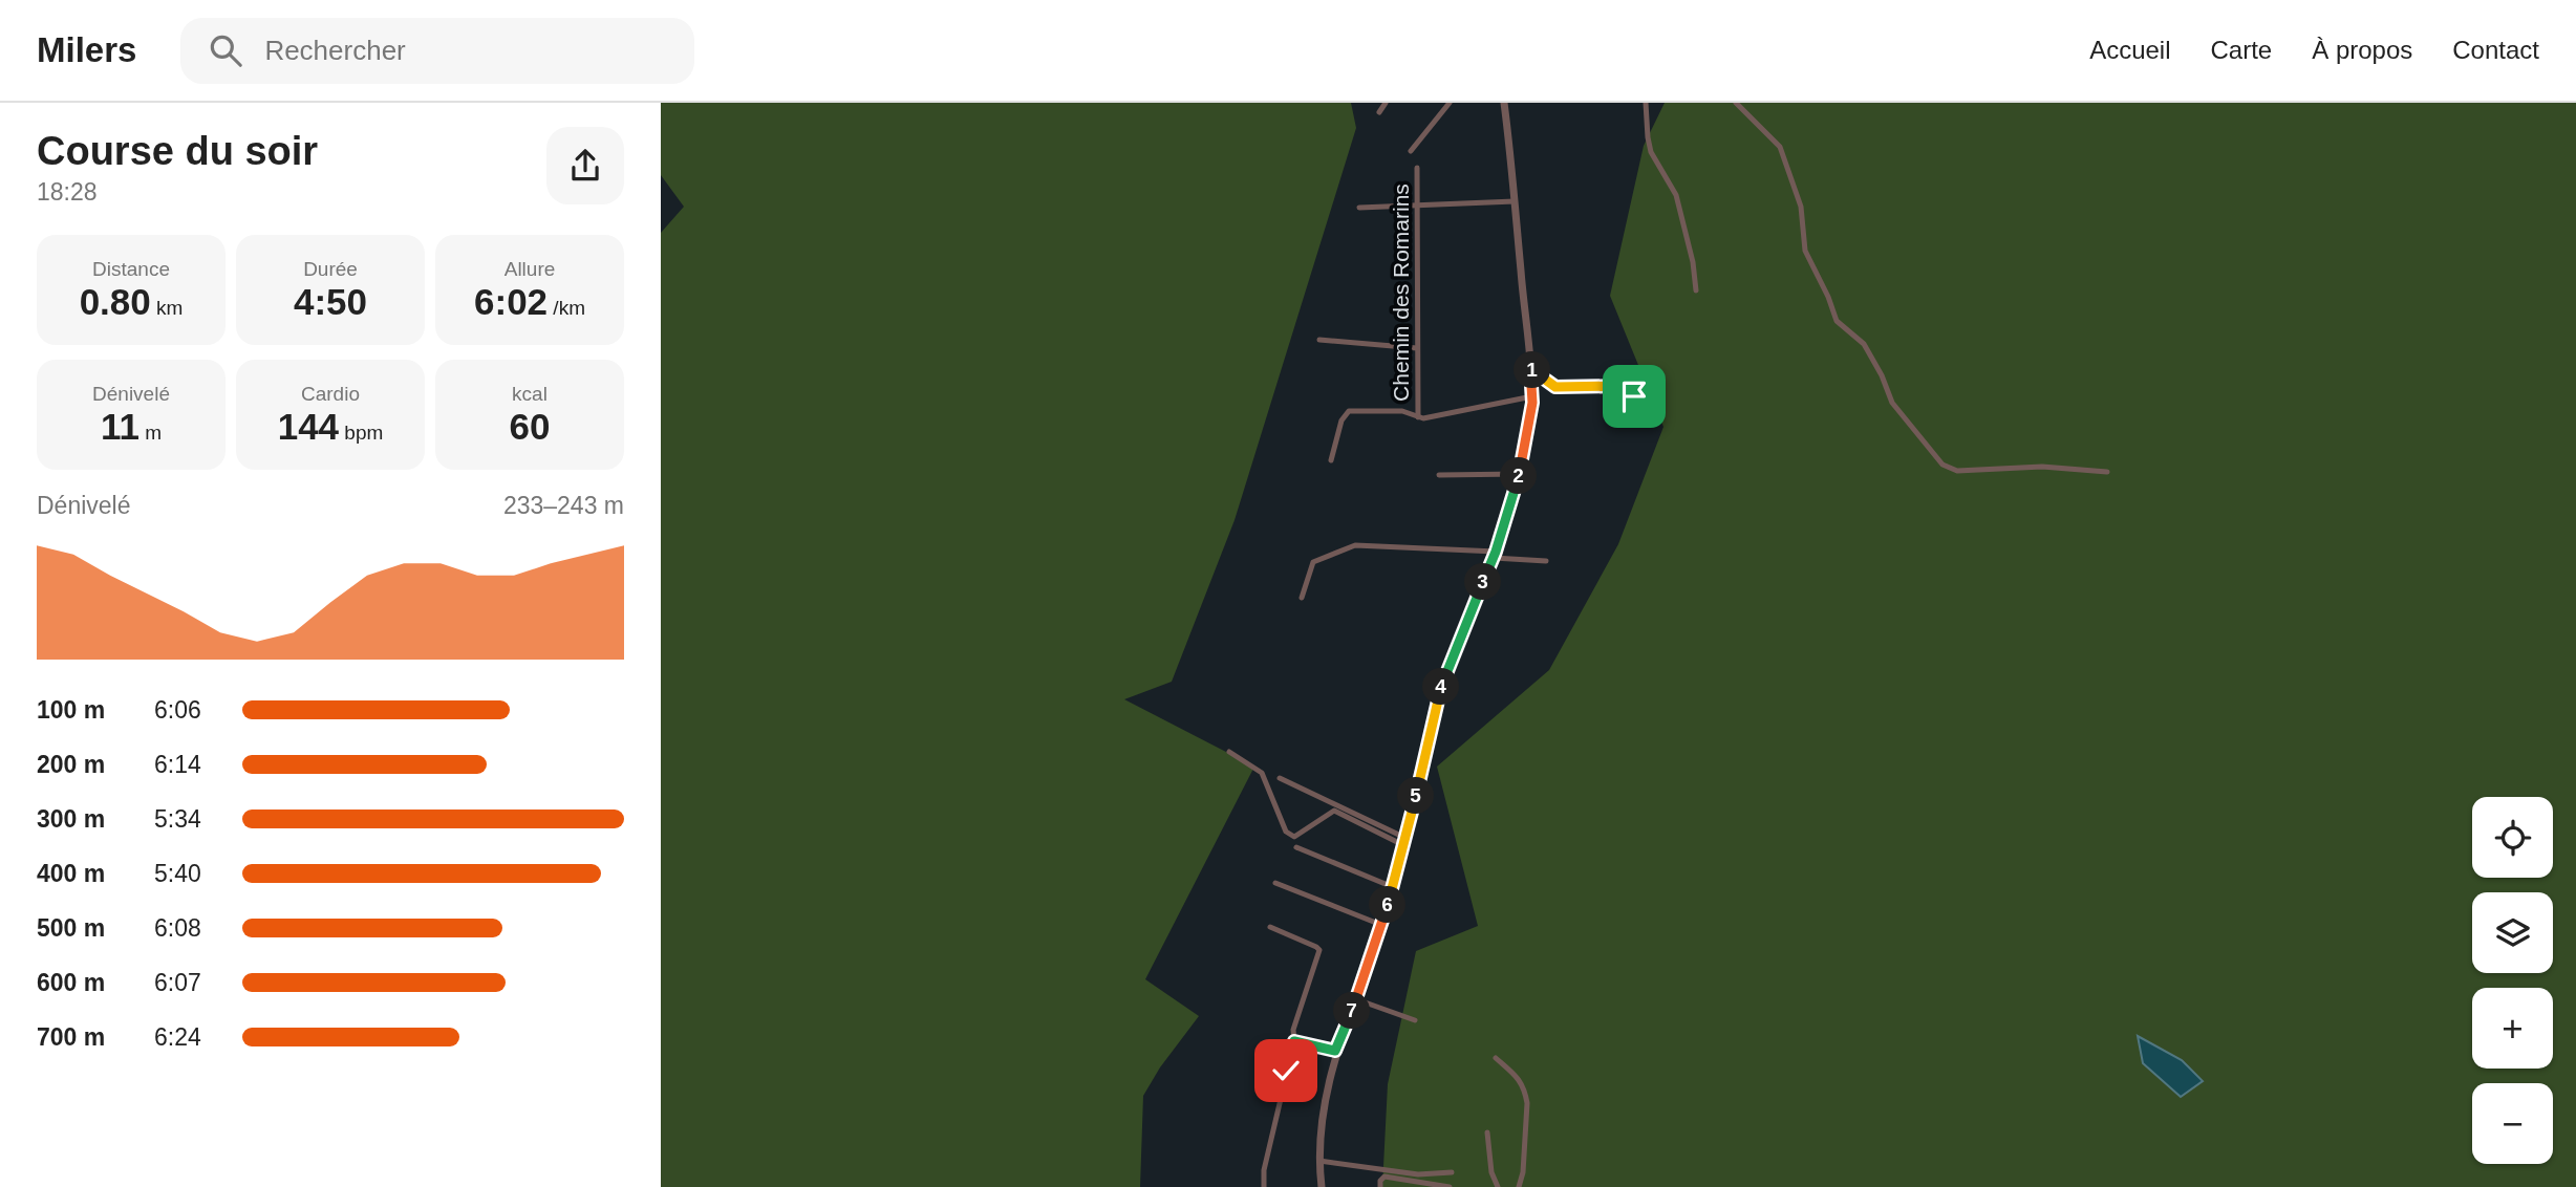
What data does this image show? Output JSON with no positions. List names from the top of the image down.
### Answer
{
  "streets": {
    "street": ["Chemin des Romarins"]
  },
  "page": {
    "header": "Milers",
    "search": "Rechercher",
    "nav": [
      "Accueil",
      "Carte",
      "À propos",
      "Contact"
    ],
    "heading": ["Course du soir", "18:28"],
    "stats": [
      ["Distance", "0.80 km"],
      ["Durée", "4:50"],
      ["Allure", "6:02 /km"],
      ["Dénivelé", "11 m"],
      ["Cardio", "144 bpm"],
      ["kcal", "60"]
    ],
    "pins": [
      "1",
      "2",
      "3",
      "4",
      "5",
      "6",
      "7"
    ],
    "chart": ["Dénivelé", "233–243 m"],
    "list": [
      {
        "name": "100 m",
        "note": "6:06"
      },
      {
        "name": "200 m",
        "note": "6:14"
      },
      {
        "name": "300 m",
        "note": "5:34"
      },
      {
        "name": "400 m",
        "note": "5:40"
      },
      {
        "name": "500 m",
        "note": "6:08"
      },
      {
        "name": "600 m",
        "note": "6:07"
      },
      {
        "name": "700 m",
        "note": "6:24"
      }
    ],
    "map_buttons": ["+", "−"]
  }
}
